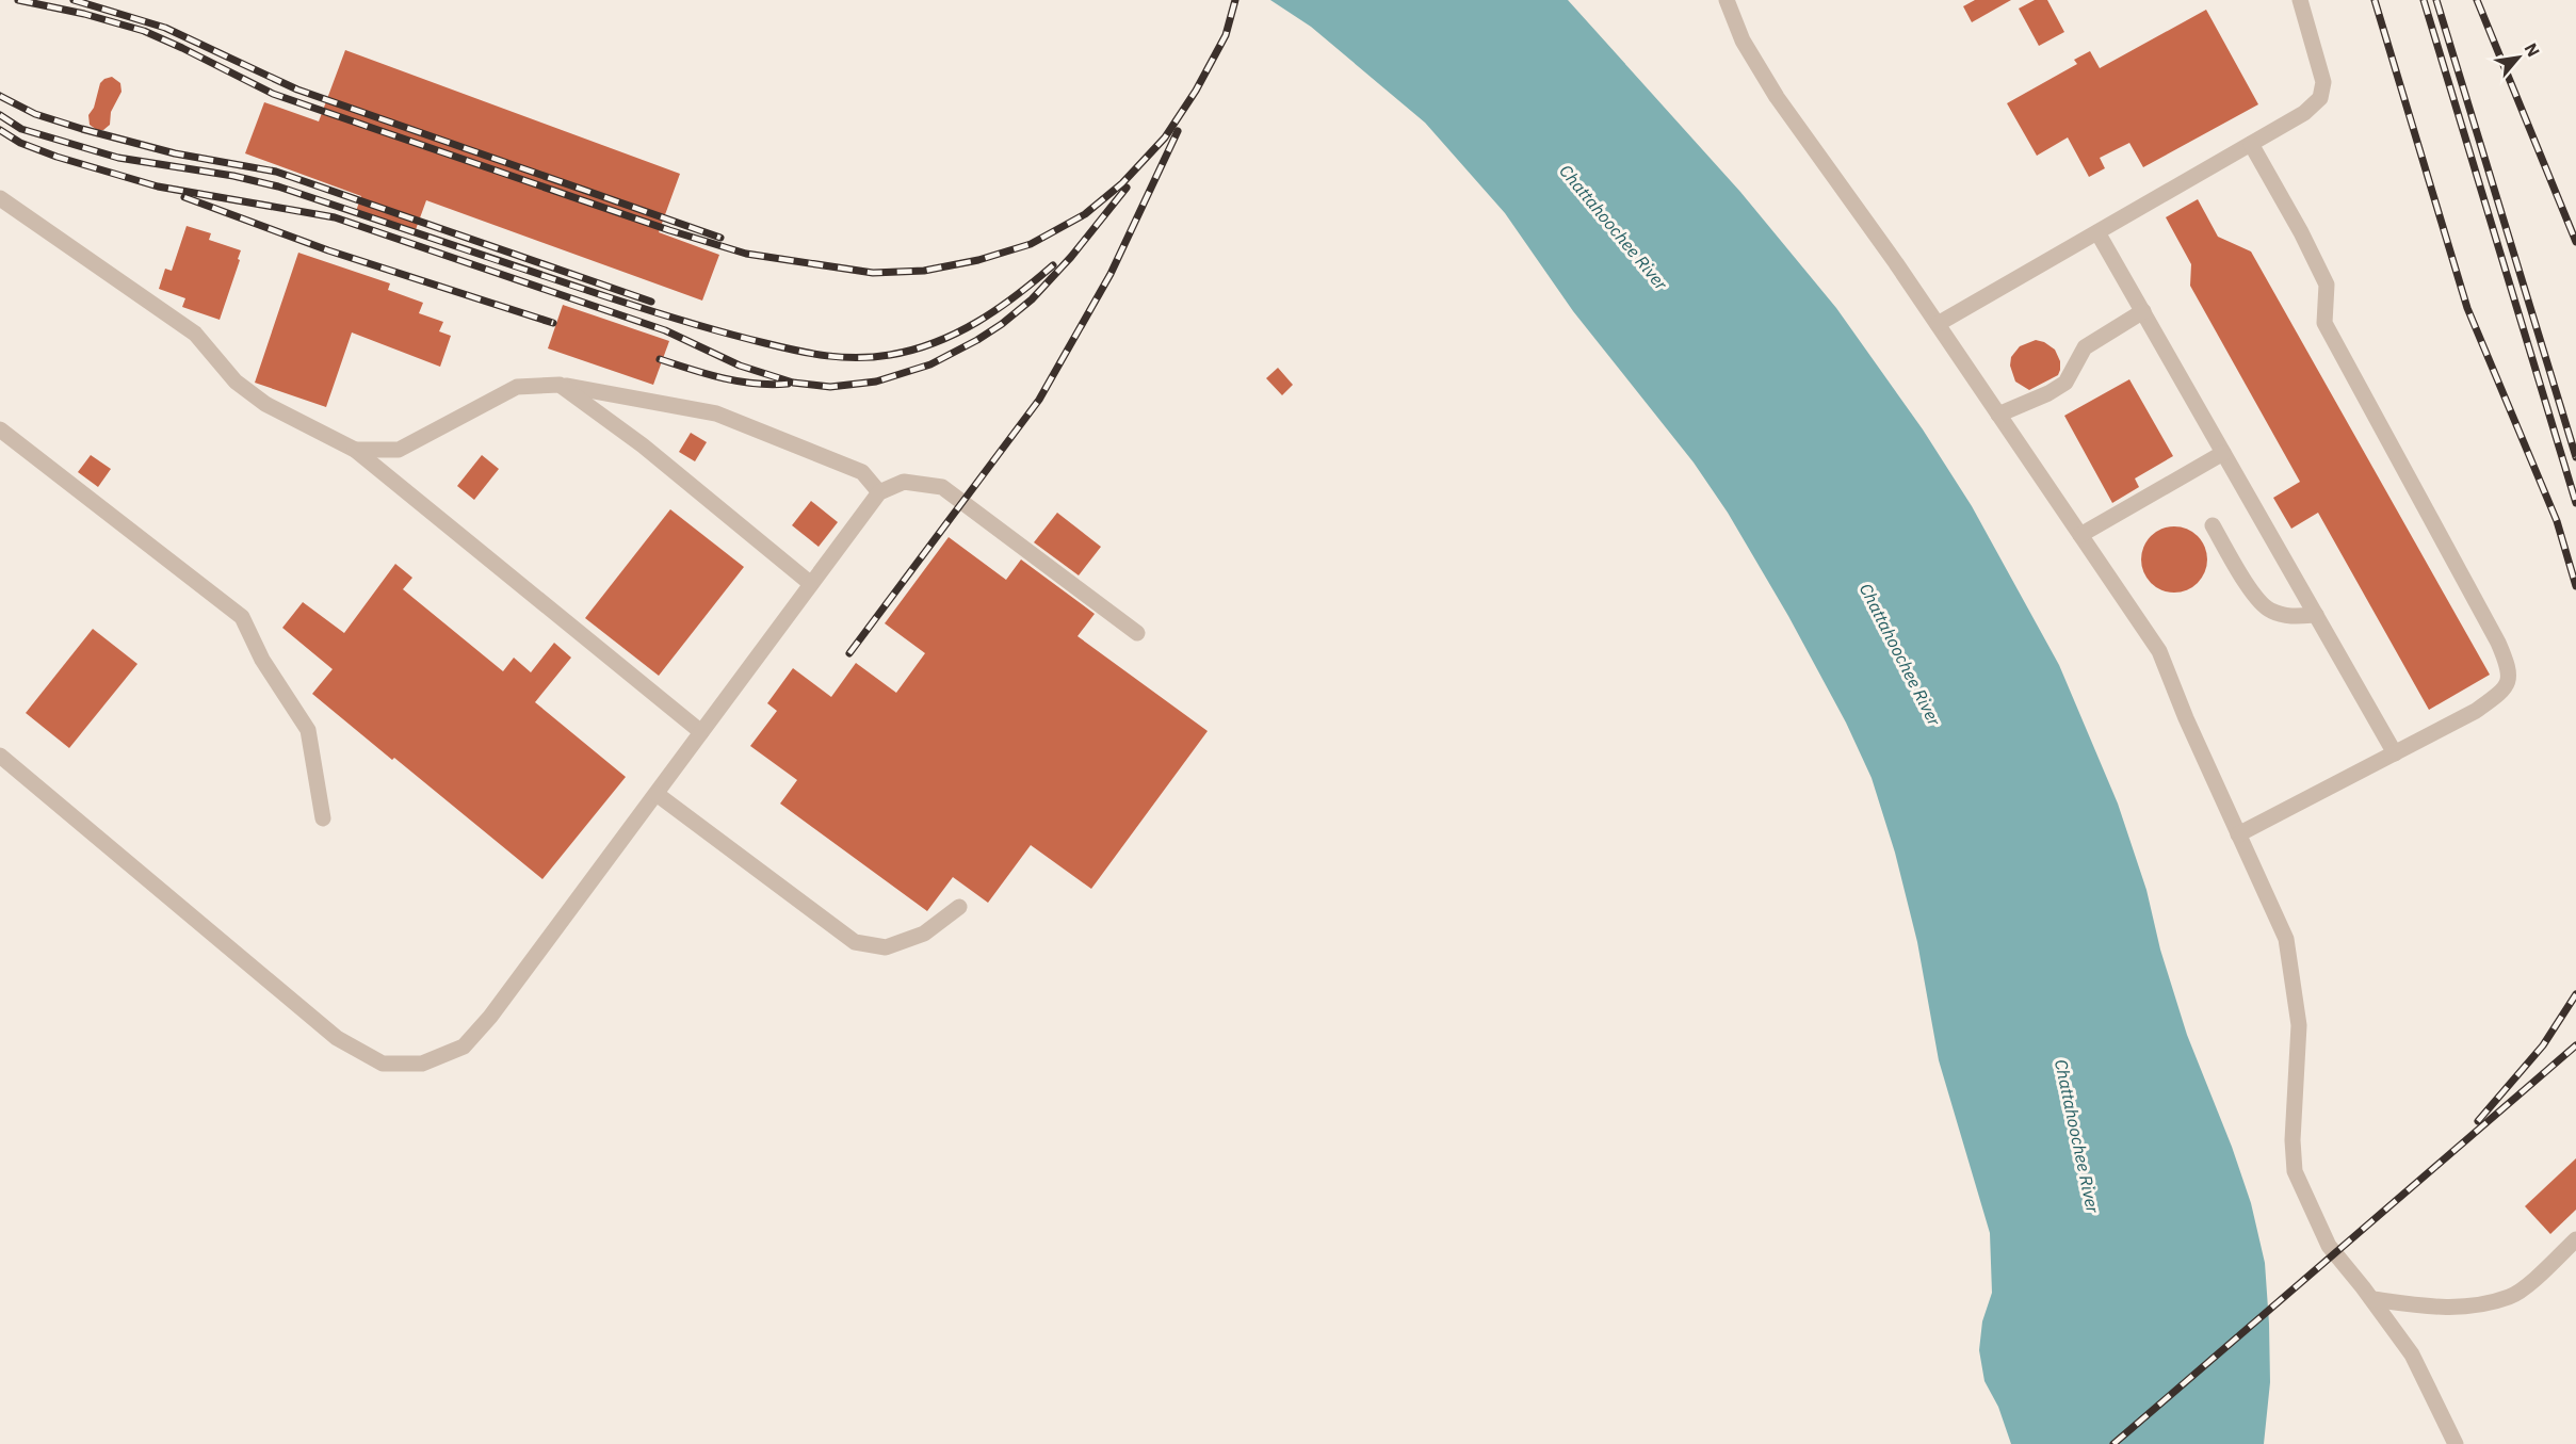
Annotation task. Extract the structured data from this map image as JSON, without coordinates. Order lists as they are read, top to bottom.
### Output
{
  "water": ["Chattahoochee River"],
  "north": "top right"
}
